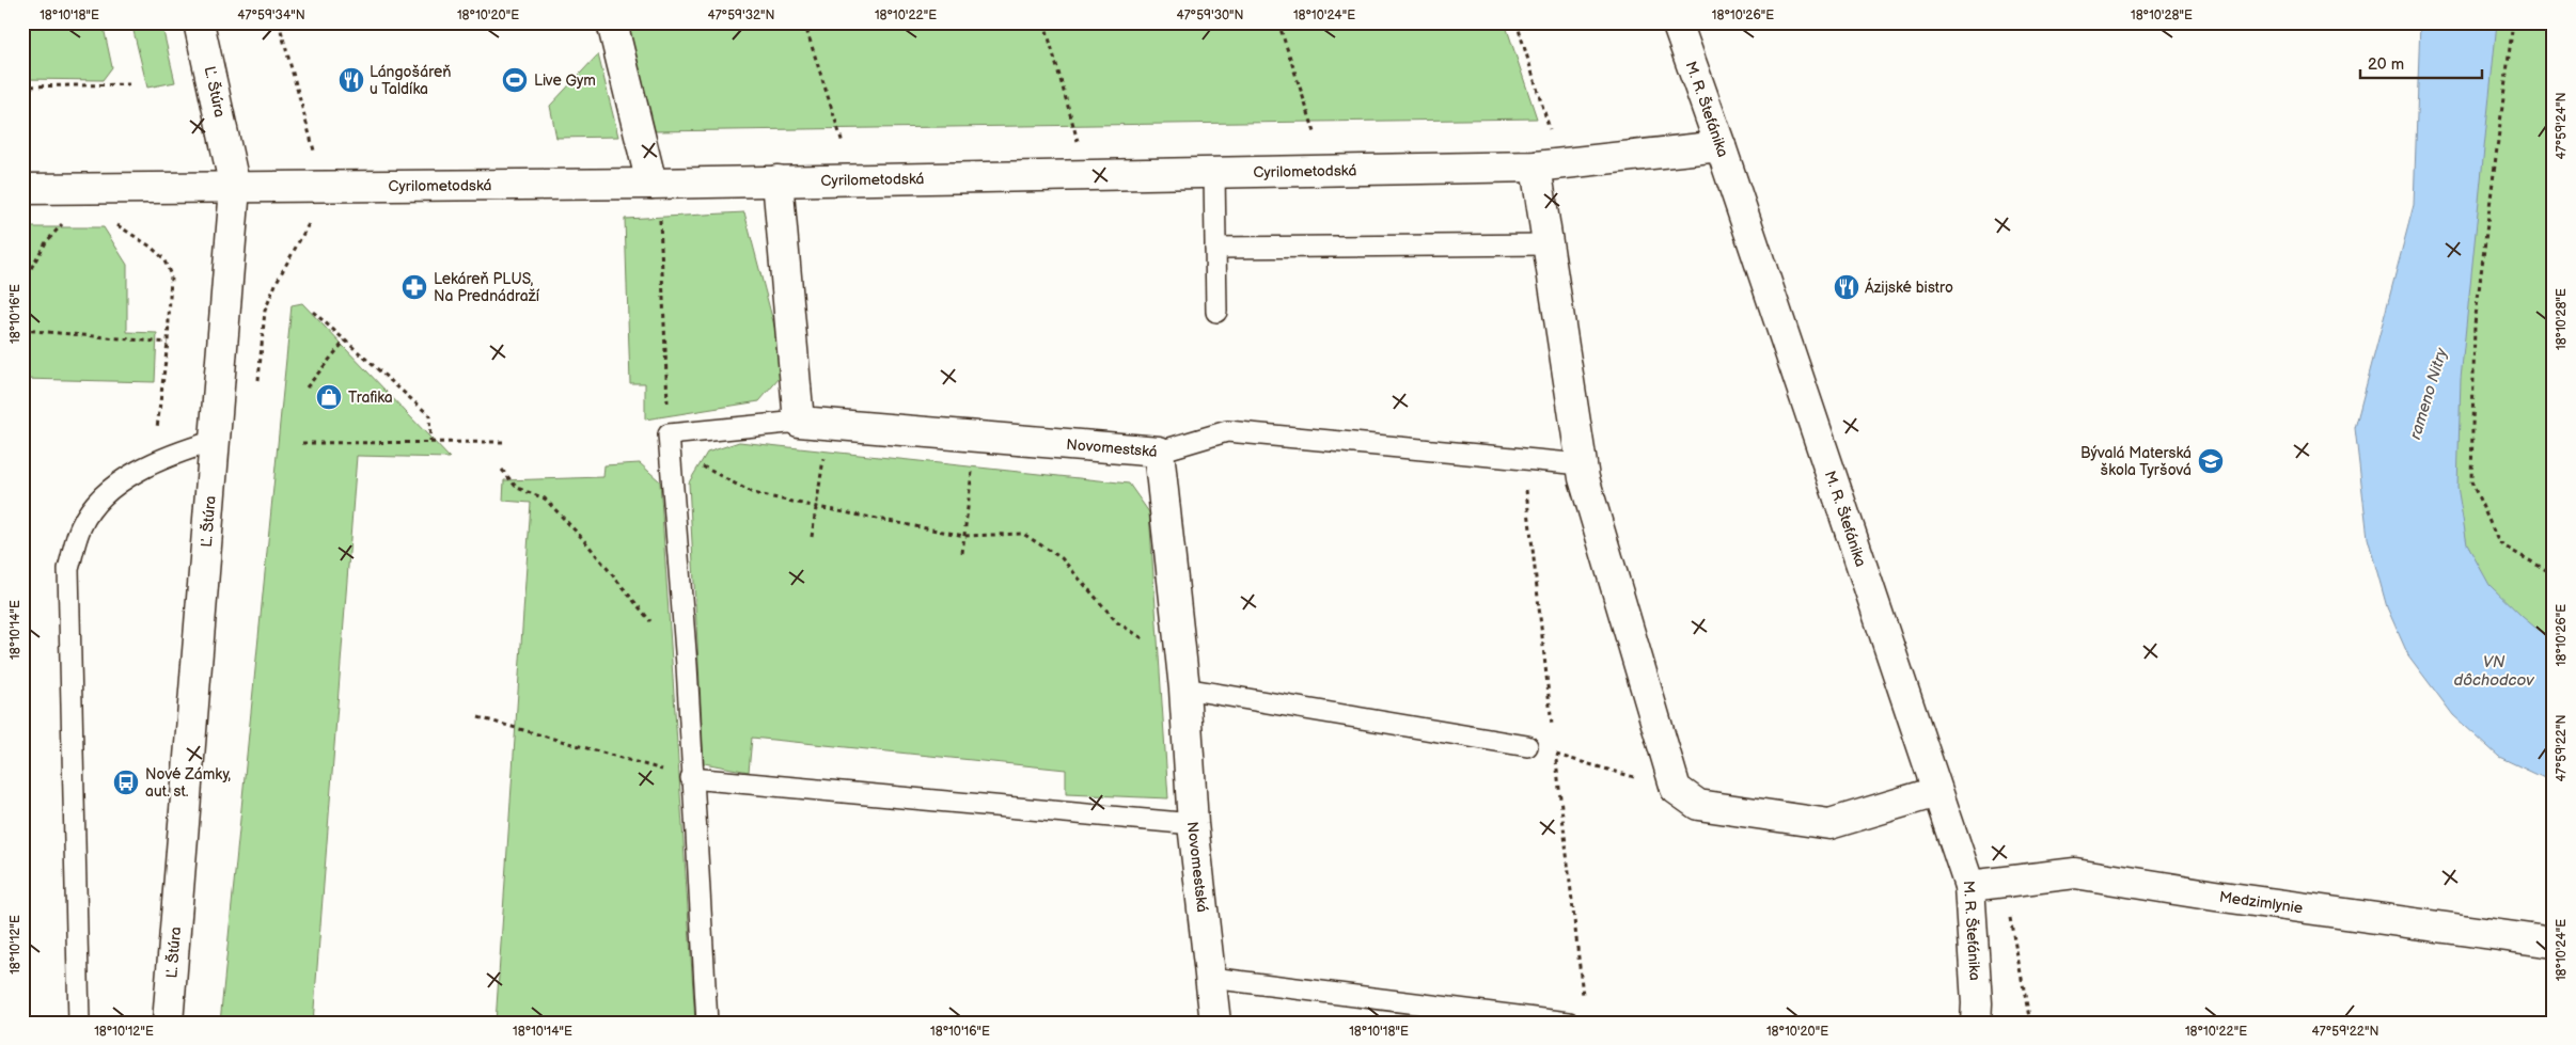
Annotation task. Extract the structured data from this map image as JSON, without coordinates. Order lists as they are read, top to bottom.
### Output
{
  "streets": {
    "street": [
      "Ľ. Štúra",
      "M. R. Štefánika",
      "Cyrilometodská",
      "Novomestská",
      "Medzimlynie"
    ]
  },
  "crossings": [
    ["Ľ. Štúra", "Cyrilometodská"],
    ["M. R. Štefánika", "Cyrilometodská"],
    ["M. R. Štefánika", "Medzimlynie"]
  ],
  "water": ["rameno Nitry", "VN dôchodcov"],
  "places": {
    "restaurant": ["Lángošáreň u Taldíka", "Ázijské bistro"],
    "sports": ["Live Gym"],
    "pharmacy": ["Lekáreň PLUS, Na Prednádraží"],
    "shop": ["Trafika"],
    "school or university": ["Bývalá Materská škola Tyršová"],
    "bus stop": ["Nové Zámky, aut. st."]
  },
  "scale_bar": "20 m",
  "coordinates": [
    "18°10'18\"E",
    "47°59'34\"N",
    "18°10'20\"E",
    "47°59'32\"N",
    "18°10'22\"E",
    "47°59'30\"N",
    "18°10'24\"E",
    "18°10'26\"E",
    "18°10'28\"E",
    "47°59'24\"N",
    "18°10'16\"E",
    "18°10'14\"E",
    "47°59'22\"N",
    "18°10'12\"E"
  ]
}
